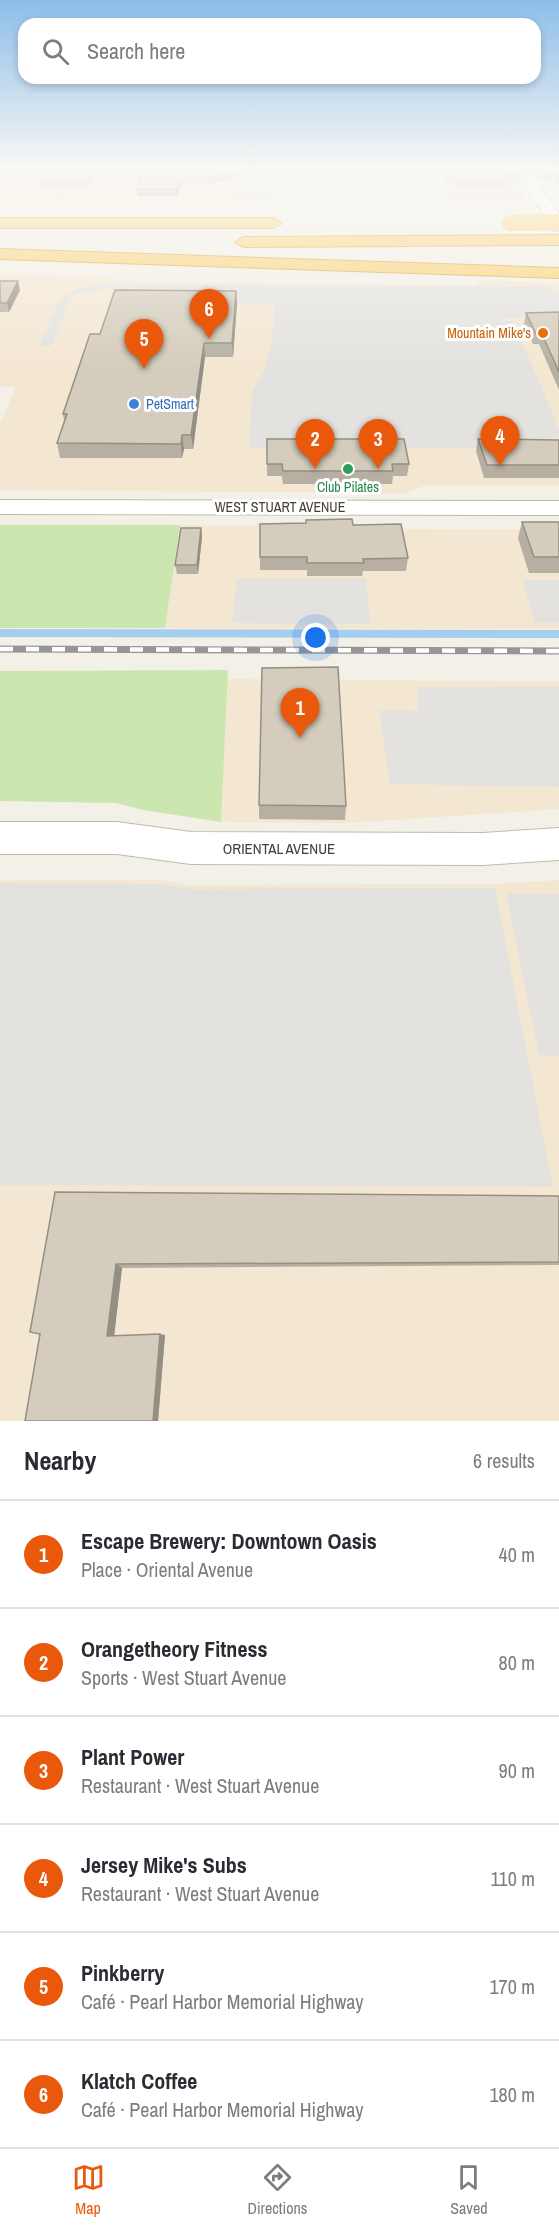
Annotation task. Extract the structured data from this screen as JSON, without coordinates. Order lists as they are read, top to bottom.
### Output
{
  "streets": {
    "street": ["WEST STUART AVENUE", "ORIENTAL AVENUE"]
  },
  "places": ["Mountain Mike's", "PetSmart", "Club Pilates"],
  "page": {
    "search": "Search here",
    "pins": [
      "6",
      "5",
      "4",
      "2",
      "3",
      "1"
    ],
    "heading": ["Nearby", "6 results"],
    "list": [
      {
        "mark": "1",
        "name": "Escape Brewery: Downtown Oasis",
        "note": "Place · Oriental Avenue",
        "value": "40 m"
      },
      {
        "mark": "2",
        "name": "Orangetheory Fitness",
        "note": "Sports · West Stuart Avenue",
        "value": "80 m"
      },
      {
        "mark": "3",
        "name": "Plant Power",
        "note": "Restaurant · West Stuart Avenue",
        "value": "90 m"
      },
      {
        "mark": "4",
        "name": "Jersey Mike's Subs",
        "note": "Restaurant · West Stuart Avenue",
        "value": "110 m"
      },
      {
        "mark": "5",
        "name": "Pinkberry",
        "note": "Café · Pearl Harbor Memorial Highway",
        "value": "170 m"
      },
      {
        "mark": "6",
        "name": "Klatch Coffee",
        "note": "Café · Pearl Harbor Memorial Highway",
        "value": "180 m"
      }
    ],
    "nav": ["Map", "Directions", "Saved"]
  }
}
